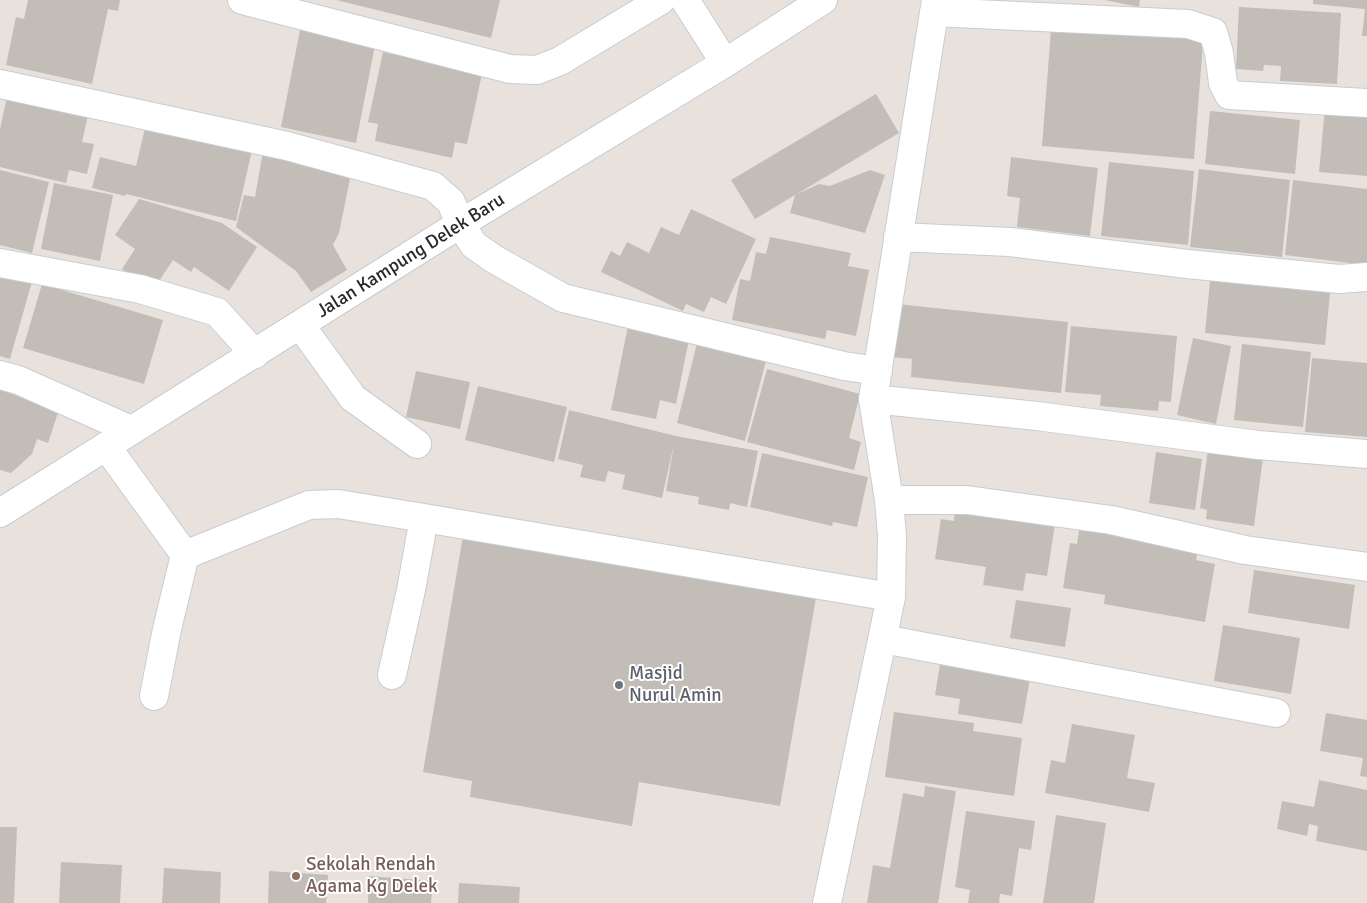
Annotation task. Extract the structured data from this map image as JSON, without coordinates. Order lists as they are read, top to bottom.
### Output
{
  "streets": {
    "street": ["Jalan Kampung Delek Baru"]
  },
  "places": ["Masjid Nurul Amin", "Sekolah Rendah Agama Kg Delek"]
}
